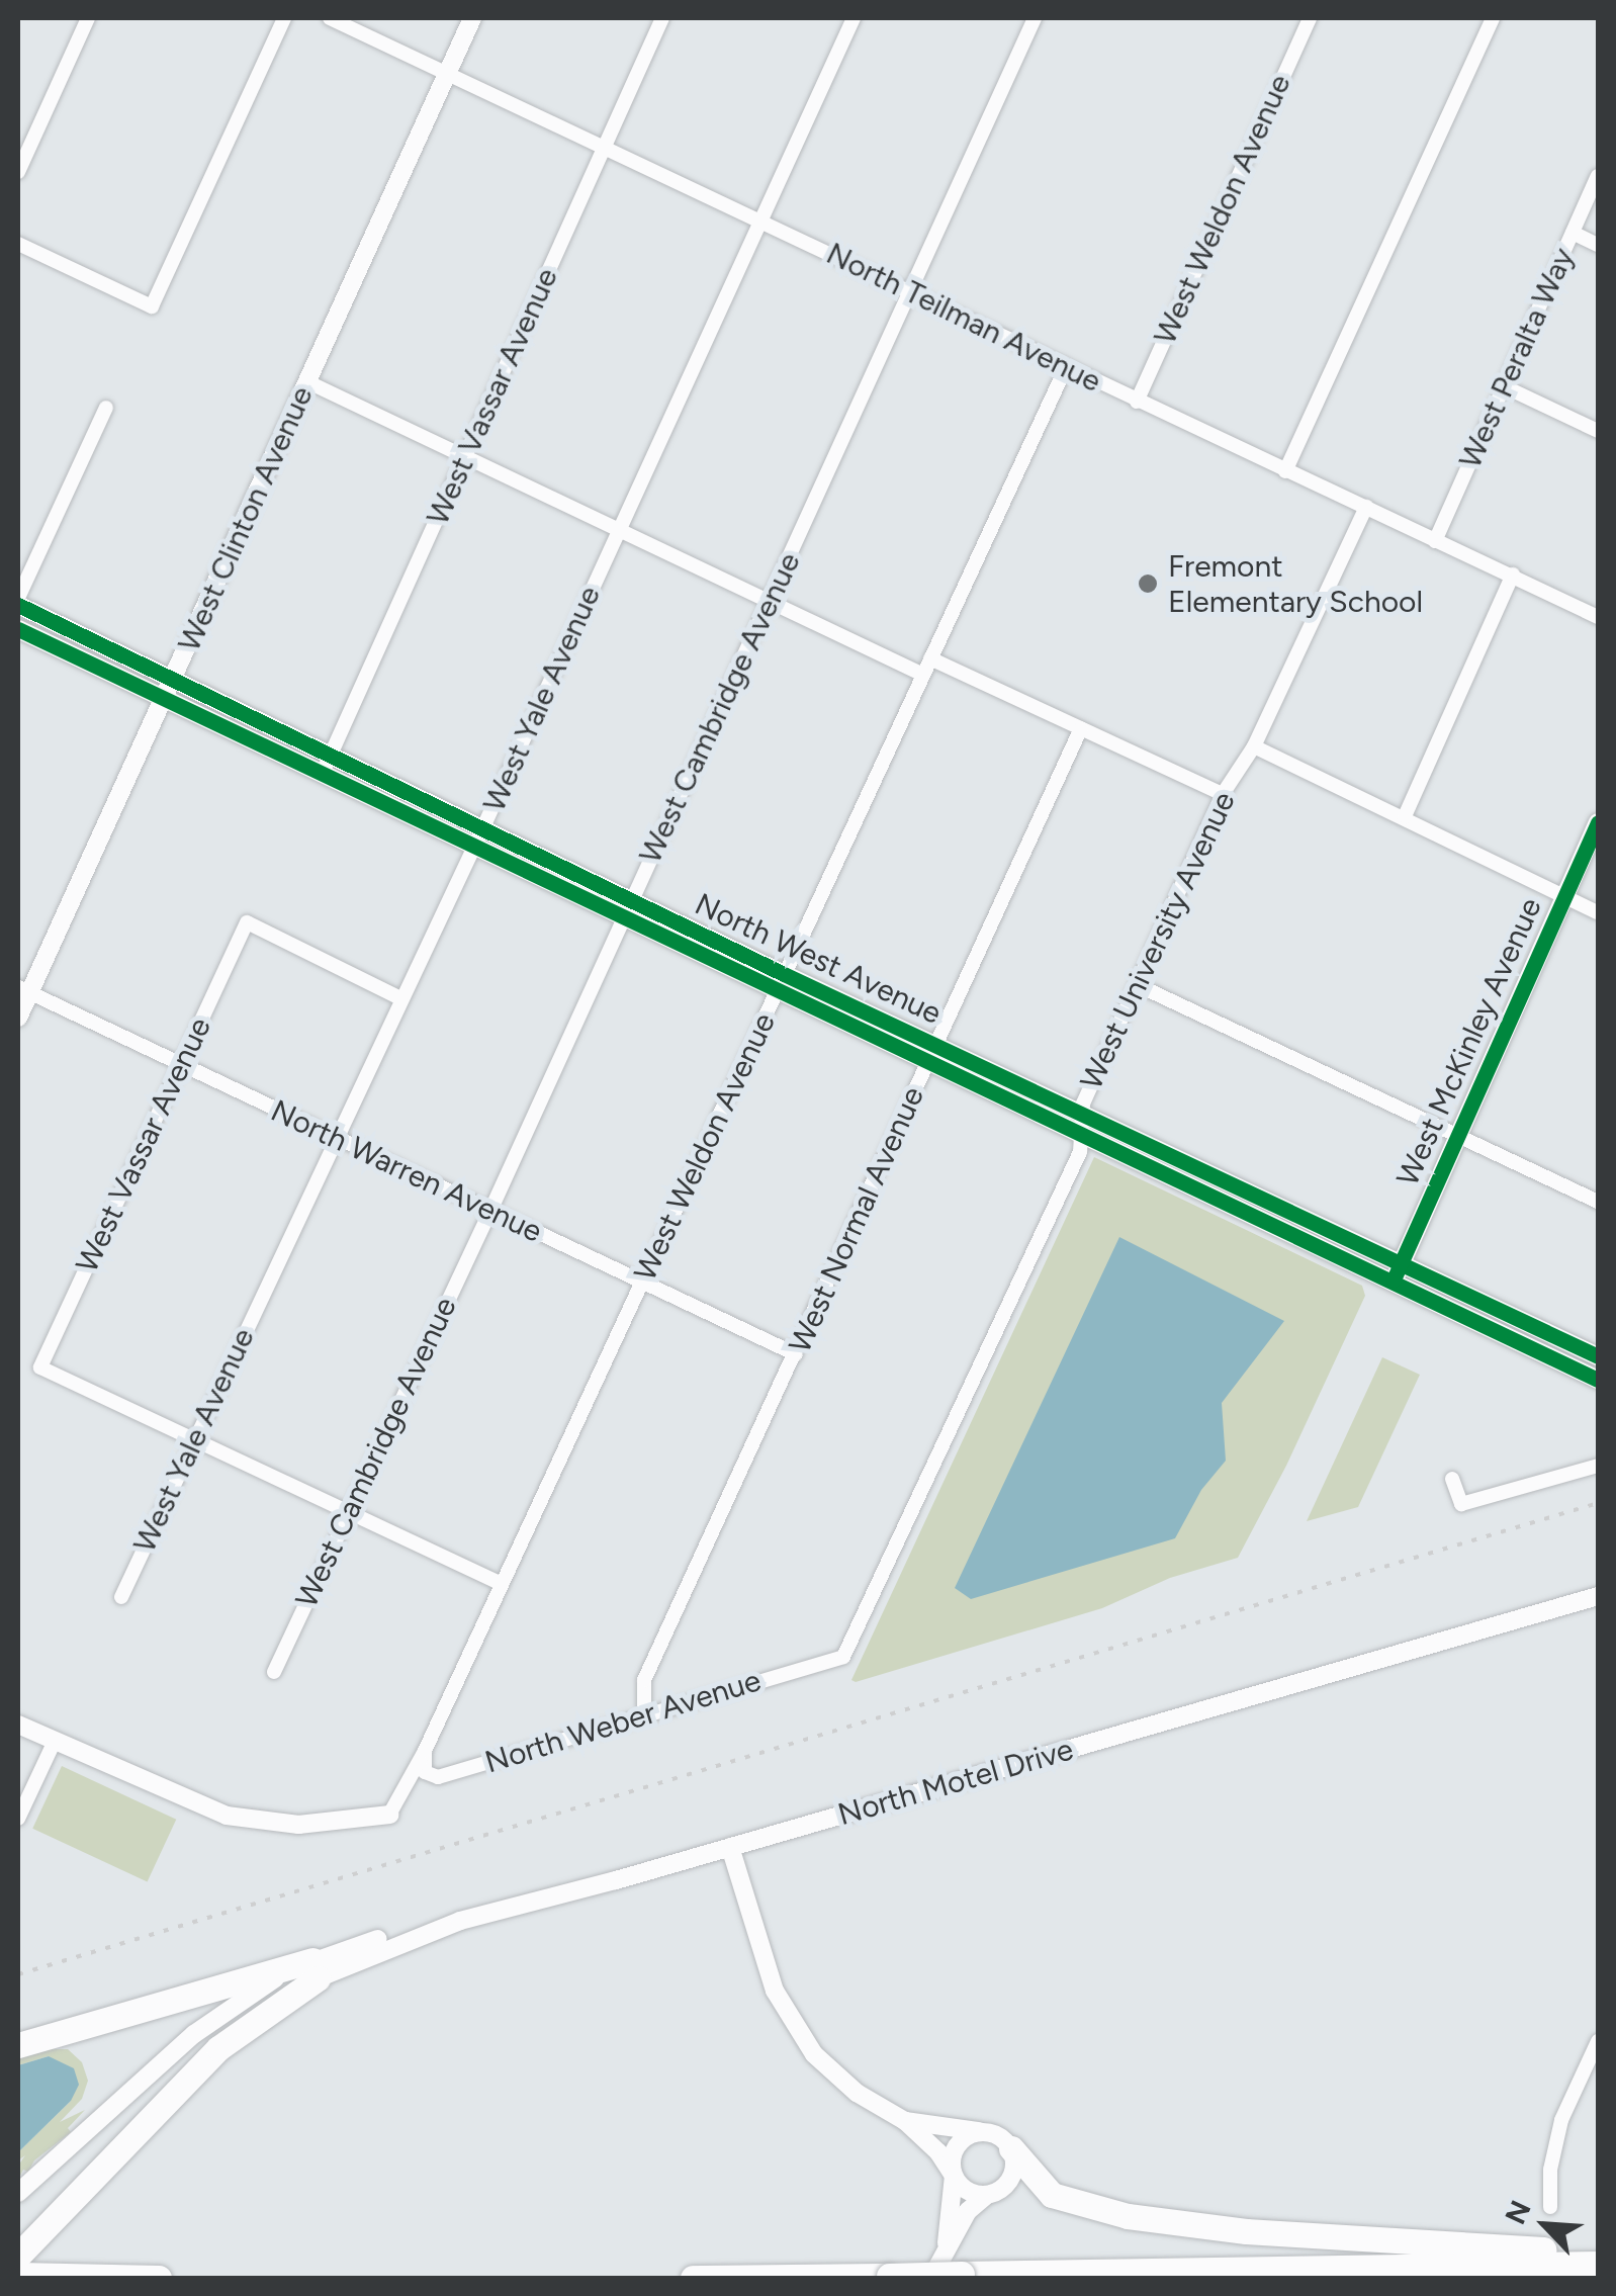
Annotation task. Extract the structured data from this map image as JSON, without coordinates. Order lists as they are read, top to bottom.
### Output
{
  "streets": {
    "main road": [
      "West Clinton Avenue",
      "North West Avenue",
      "West McKinley Avenue",
      "North Motel Drive"
    ],
    "street": [
      "West Weldon Avenue",
      "North Teilman Avenue",
      "West Peralta Way",
      "West Vassar Avenue",
      "West Yale Avenue",
      "West Cambridge Avenue",
      "West University Avenue",
      "North Warren Avenue",
      "West Normal Avenue",
      "North Weber Avenue"
    ]
  },
  "crossings": [
    ["West Weldon Avenue", "North Teilman Avenue"],
    ["West Weldon Avenue", "North West Avenue"],
    ["West Weldon Avenue", "North Warren Avenue"],
    ["West Weldon Avenue", "North Weber Avenue"],
    ["North Teilman Avenue", "West Peralta Way"],
    ["North Teilman Avenue", "West Vassar Avenue"],
    ["North Teilman Avenue", "West Clinton Avenue"],
    ["North Teilman Avenue", "West Yale Avenue"],
    ["North Teilman Avenue", "West Cambridge Avenue"],
    ["North Teilman Avenue", "West University Avenue"],
    ["West Vassar Avenue", "West Yale Avenue"],
    ["West Vassar Avenue", "North West Avenue"],
    ["West Vassar Avenue", "North Warren Avenue"],
    ["West Clinton Avenue", "North West Avenue"],
    ["West Clinton Avenue", "North Warren Avenue"],
    ["West Yale Avenue", "North West Avenue"],
    ["West Yale Avenue", "North Warren Avenue"],
    ["West Cambridge Avenue", "North West Avenue"],
    ["West Cambridge Avenue", "North Warren Avenue"],
    ["West University Avenue", "North West Avenue"],
    ["West University Avenue", "North Weber Avenue"],
    ["North West Avenue", "West McKinley Avenue"],
    ["North West Avenue", "West Normal Avenue"],
    ["North Warren Avenue", "West Normal Avenue"],
    ["West Normal Avenue", "North Weber Avenue"]
  ],
  "places": ["Fremont Elementary School"],
  "north": "top left"
}
